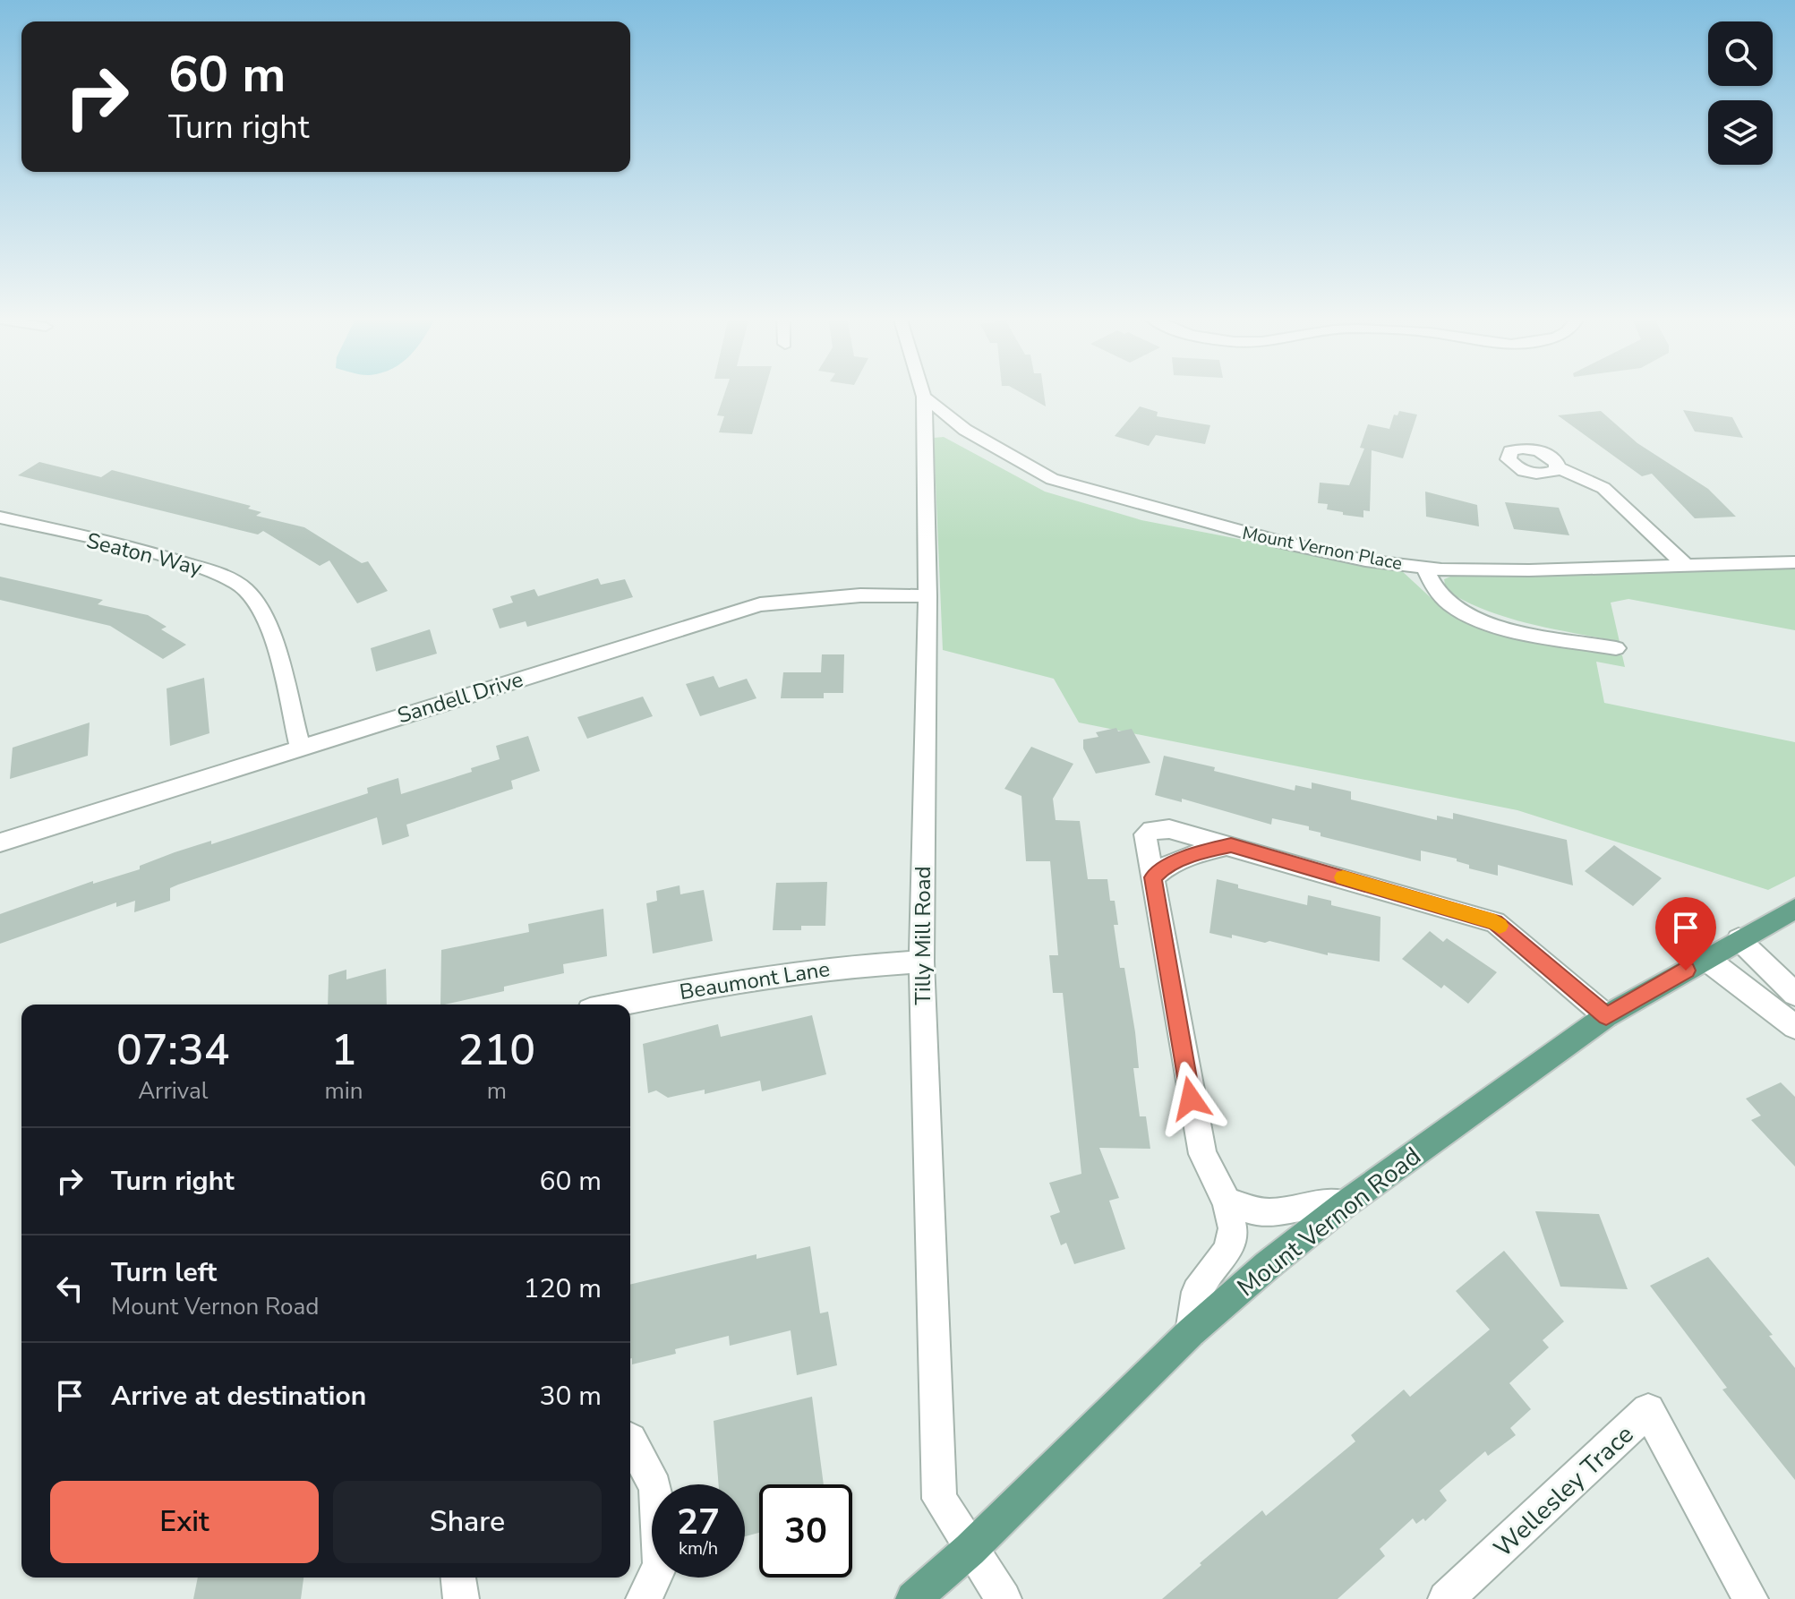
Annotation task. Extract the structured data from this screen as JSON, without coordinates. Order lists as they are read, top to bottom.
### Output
{
  "streets": {
    "main road": ["Mount Vernon Road"],
    "street": [
      "Mount Vernon Place",
      "Seaton Way",
      "Sandell Drive",
      "Tilly Mill Road",
      "Beaumont Lane",
      "Wellesley Trace"
    ]
  },
  "crossings": [
    ["Mount Vernon Place", "Tilly Mill Road"],
    ["Seaton Way", "Sandell Drive"],
    ["Sandell Drive", "Tilly Mill Road"],
    ["Tilly Mill Road", "Beaumont Lane"],
    ["Tilly Mill Road", "Mount Vernon Road"]
  ],
  "page": {
    "turn": ["60 m", "Turn right"],
    "eta": [
      "07:34",
      "Arrival",
      "1",
      "min",
      "210",
      "m"
    ],
    "list": [
      {
        "name": "Turn right",
        "value": "60 m"
      },
      {
        "name": "Turn left",
        "note": "Mount Vernon Road",
        "value": "120 m"
      },
      {
        "name": "Arrive at destination",
        "value": "30 m"
      }
    ],
    "buttons": ["Exit", "Share"],
    "speed": "27 km/h",
    "limit": "30"
  }
}
